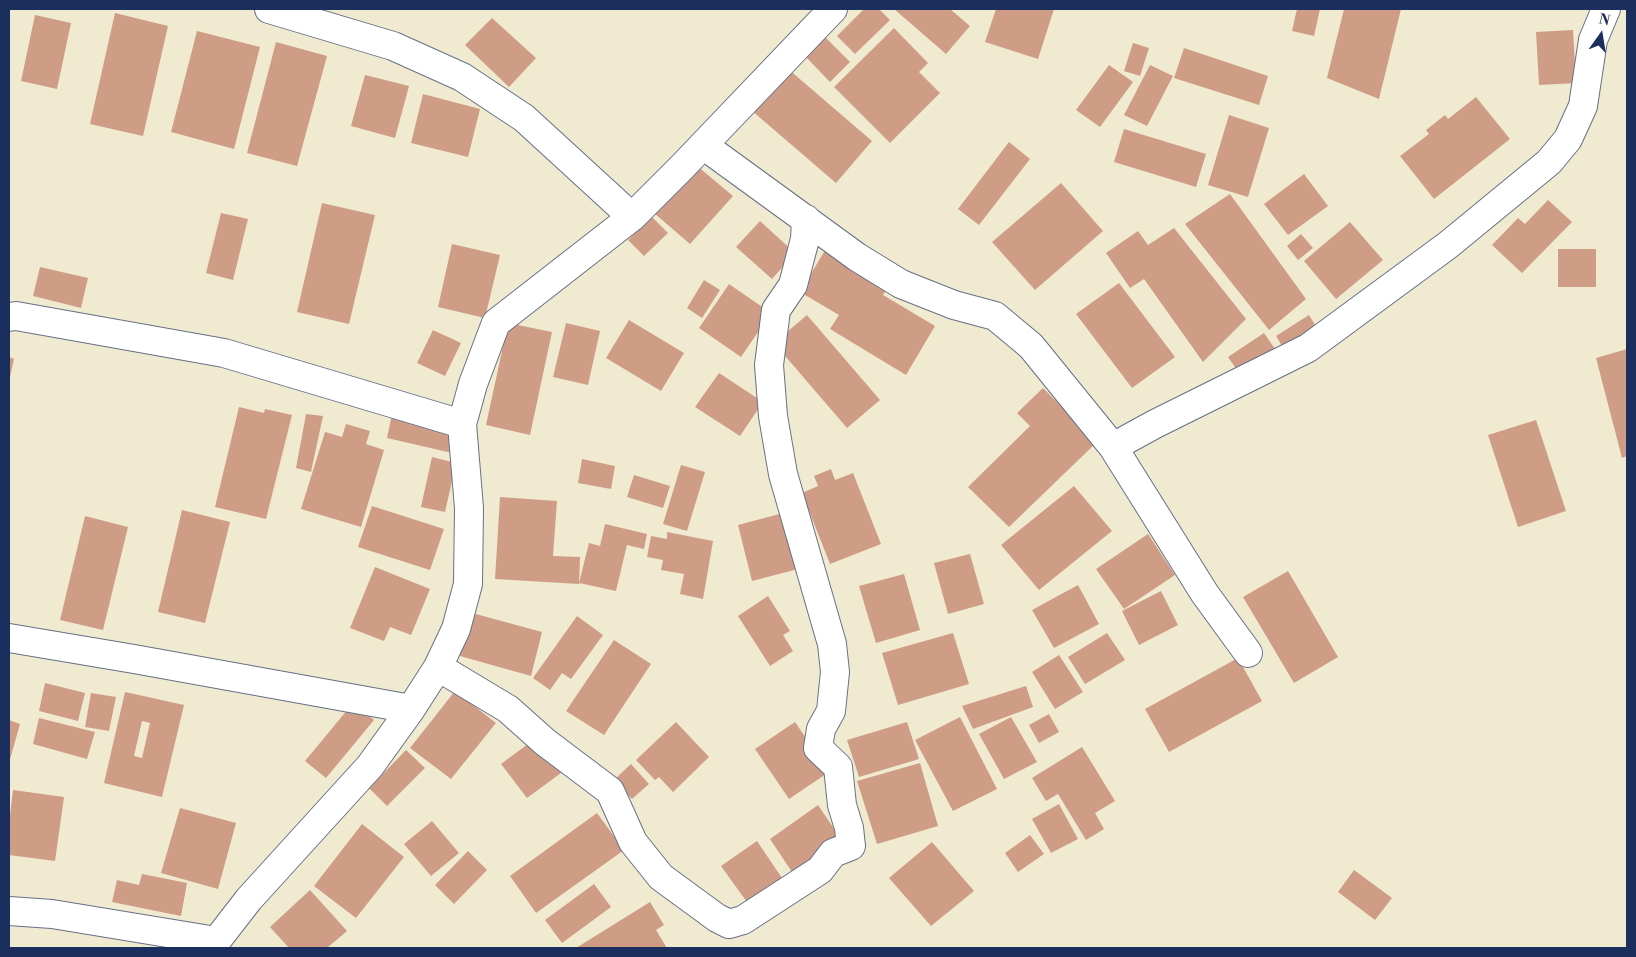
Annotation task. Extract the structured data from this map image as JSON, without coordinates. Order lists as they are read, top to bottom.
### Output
{
  "north": "top"
}
